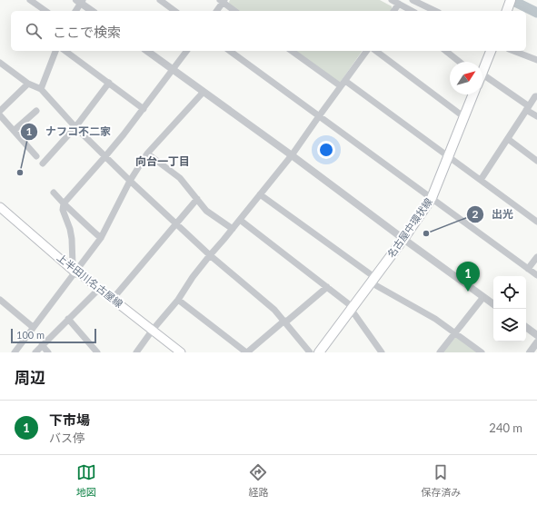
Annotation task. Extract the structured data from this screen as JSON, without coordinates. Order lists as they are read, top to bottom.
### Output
{
  "streets": {
    "main road": ["名古屋中環状線", "上半田川名古屋線"]
  },
  "districts": ["向台一丁目"],
  "places": ["ナフコ不二家", "出光"],
  "scale_bar": "100 m",
  "north": "top right",
  "page": {
    "search": "ここで検索",
    "pins": "1",
    "scale": "100 m",
    "heading": "周辺",
    "list": [
      {
        "mark": "1",
        "name": "下市場",
        "note": "バス停",
        "value": "240 m"
      }
    ],
    "nav": ["地図", "経路", "保存済み"]
  }
}
